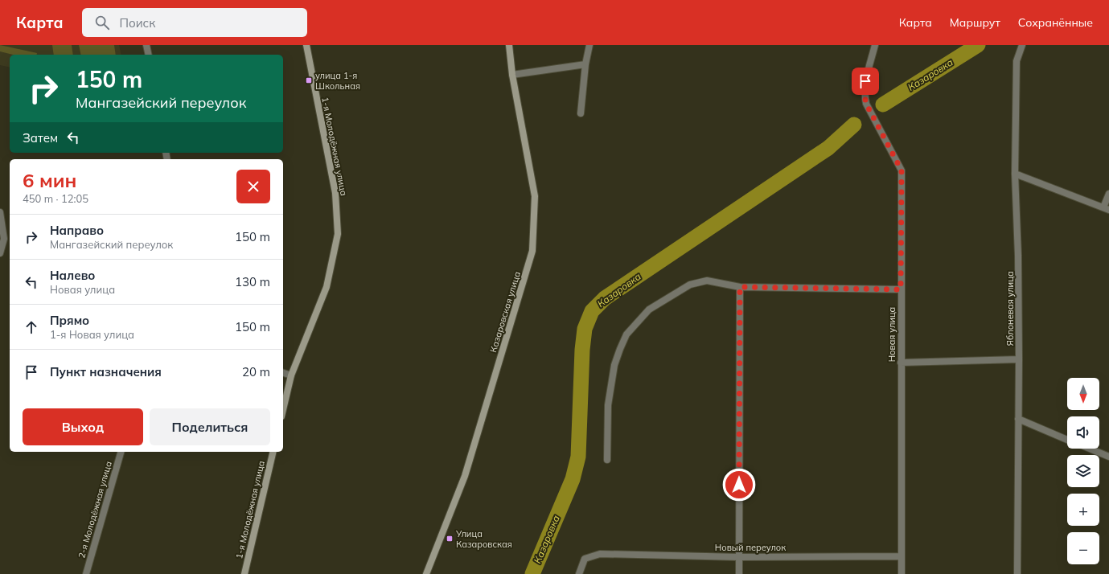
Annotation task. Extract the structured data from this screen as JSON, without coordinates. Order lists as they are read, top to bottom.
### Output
{
  "streets": {
    "street": [
      "1-я Молодёжная улица",
      "Яблоневая улица",
      "Казаровская улица",
      "Новая улица",
      "2-я Молодёжная улица",
      "Новый переулок"
    ]
  },
  "crossings": [
    ["Новая улица", "Новый переулок"]
  ],
  "water": ["Казаровка"],
  "places": {
    "transit": ["улица 1-я Школьная", "Улица Казаровская"]
  },
  "north": "bottom",
  "page": {
    "header": "Карта",
    "search": "Поиск",
    "nav": ["Карта", "Маршрут", "Сохранённые"],
    "turn": ["150 m", "Мангазейский переулок"],
    "then": "Затем",
    "heading": ["6 мин", "450 m · 12:05"],
    "list": [
      {
        "name": "Направо",
        "note": "Мангазейский переулок",
        "value": "150 m"
      },
      {
        "name": "Налево",
        "note": "Новая улица",
        "value": "130 m"
      },
      {
        "name": "Прямо",
        "note": "1-я Новая улица",
        "value": "150 m"
      },
      {
        "name": "Пункт назначения",
        "value": "20 m"
      }
    ],
    "map_buttons": ["+", "−"],
    "buttons": ["Выход", "Поделиться"]
  }
}
